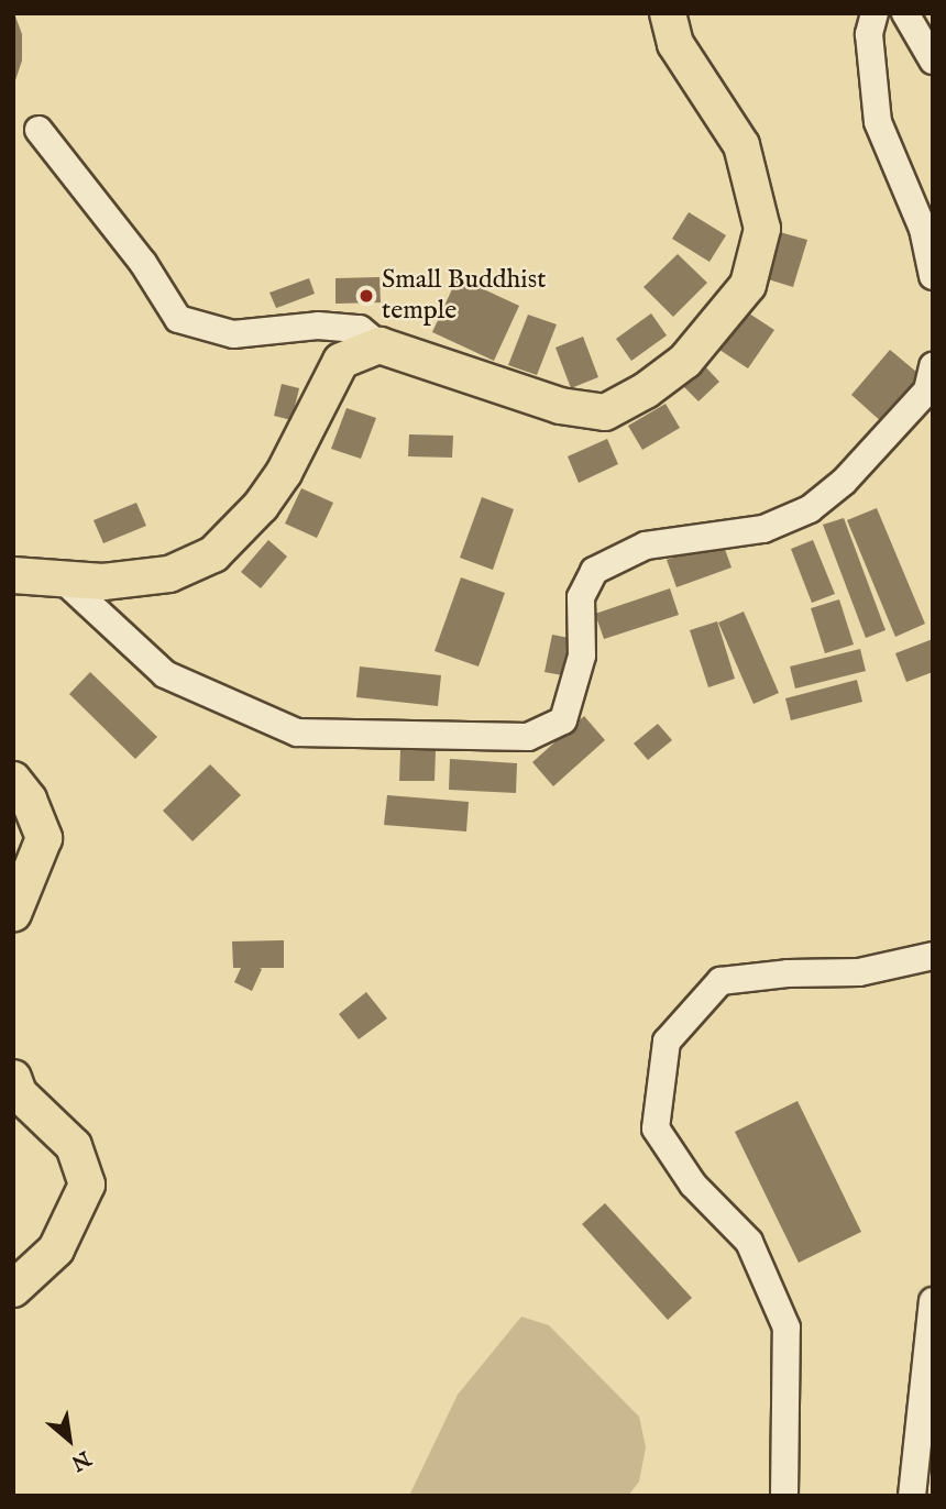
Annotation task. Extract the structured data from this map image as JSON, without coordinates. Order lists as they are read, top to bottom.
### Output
{
  "places": ["Small Buddhist temple"],
  "north": "bottom right"
}
